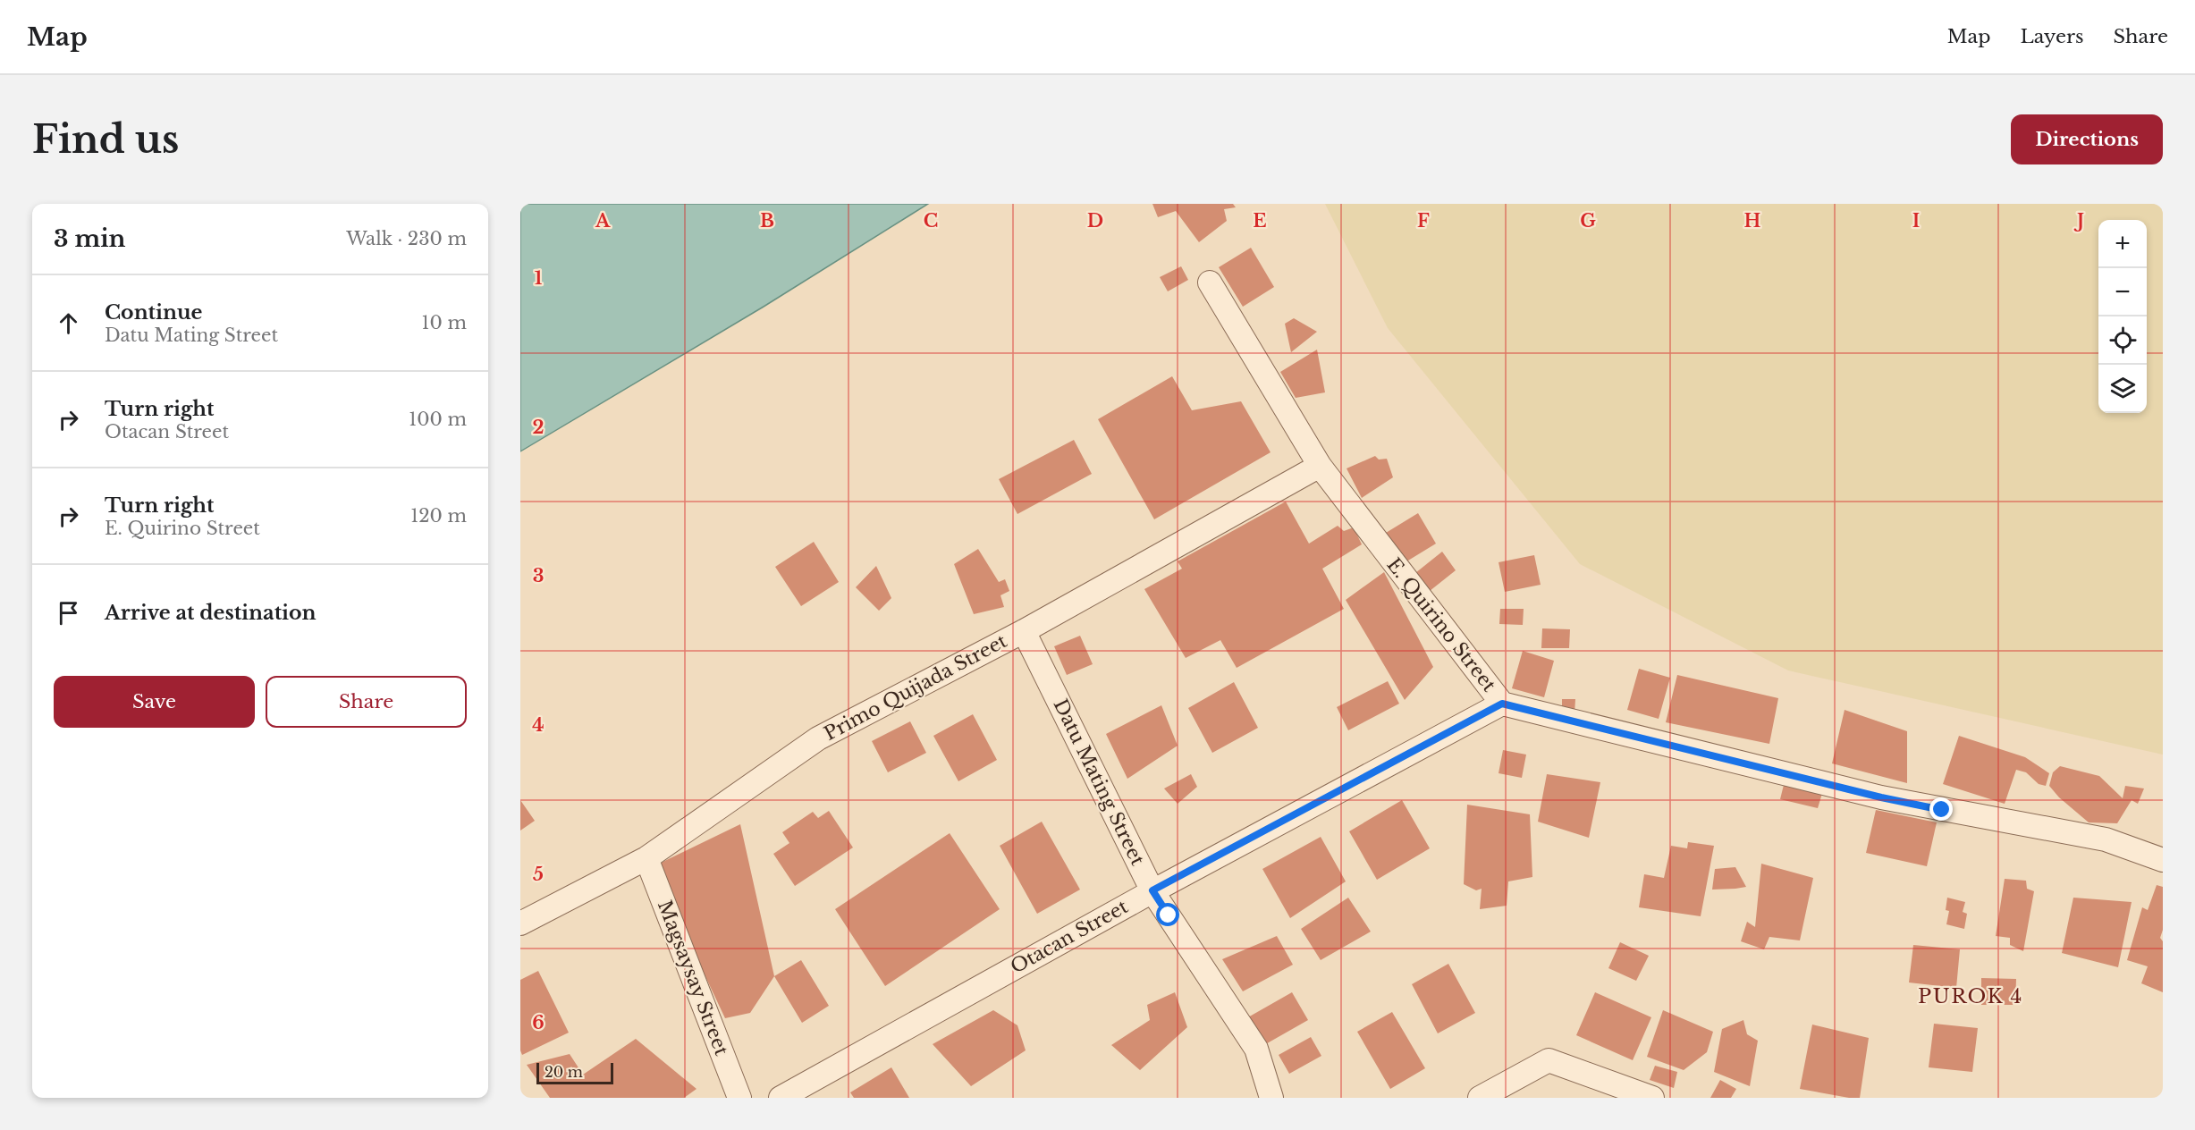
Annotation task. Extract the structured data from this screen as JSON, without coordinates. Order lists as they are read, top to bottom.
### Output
{
  "streets": {
    "street": [
      "E. Quirino Street",
      "Primo Quijada Street",
      "Datu Mating Street",
      "Otacan Street",
      "Magsaysay Street"
    ]
  },
  "crossings": [
    ["E. Quirino Street", "Primo Quijada Street"],
    ["E. Quirino Street", "Otacan Street"],
    ["Primo Quijada Street", "Datu Mating Street"],
    ["Primo Quijada Street", "Magsaysay Street"],
    ["Datu Mating Street", "Otacan Street"]
  ],
  "districts": ["PUROK 4"],
  "scale_bar": "20 m",
  "page": {
    "header": "Map",
    "nav": ["Map", "Layers", "Share"],
    "buttons": [
      "Directions",
      ["Save", "Share"]
    ],
    "title": "Find us",
    "heading": ["3 min", "Walk · 230 m"],
    "map_buttons": ["+", "−"],
    "list": [
      ["Continue", "Datu Mating Street", "10 m"],
      ["Turn right", "Otacan Street", "100 m"],
      ["Turn right", "E. Quirino Street", "120 m"],
      "Arrive at destination"
    ],
    "scale": "20 m"
  },
  "grid": {
    "columns": [
      "A",
      "B",
      "C",
      "D",
      "E",
      "F",
      "G",
      "H",
      "I",
      "J"
    ],
    "rows": [
      "1",
      "2",
      "3",
      "4",
      "5",
      "6"
    ]
  }
}
